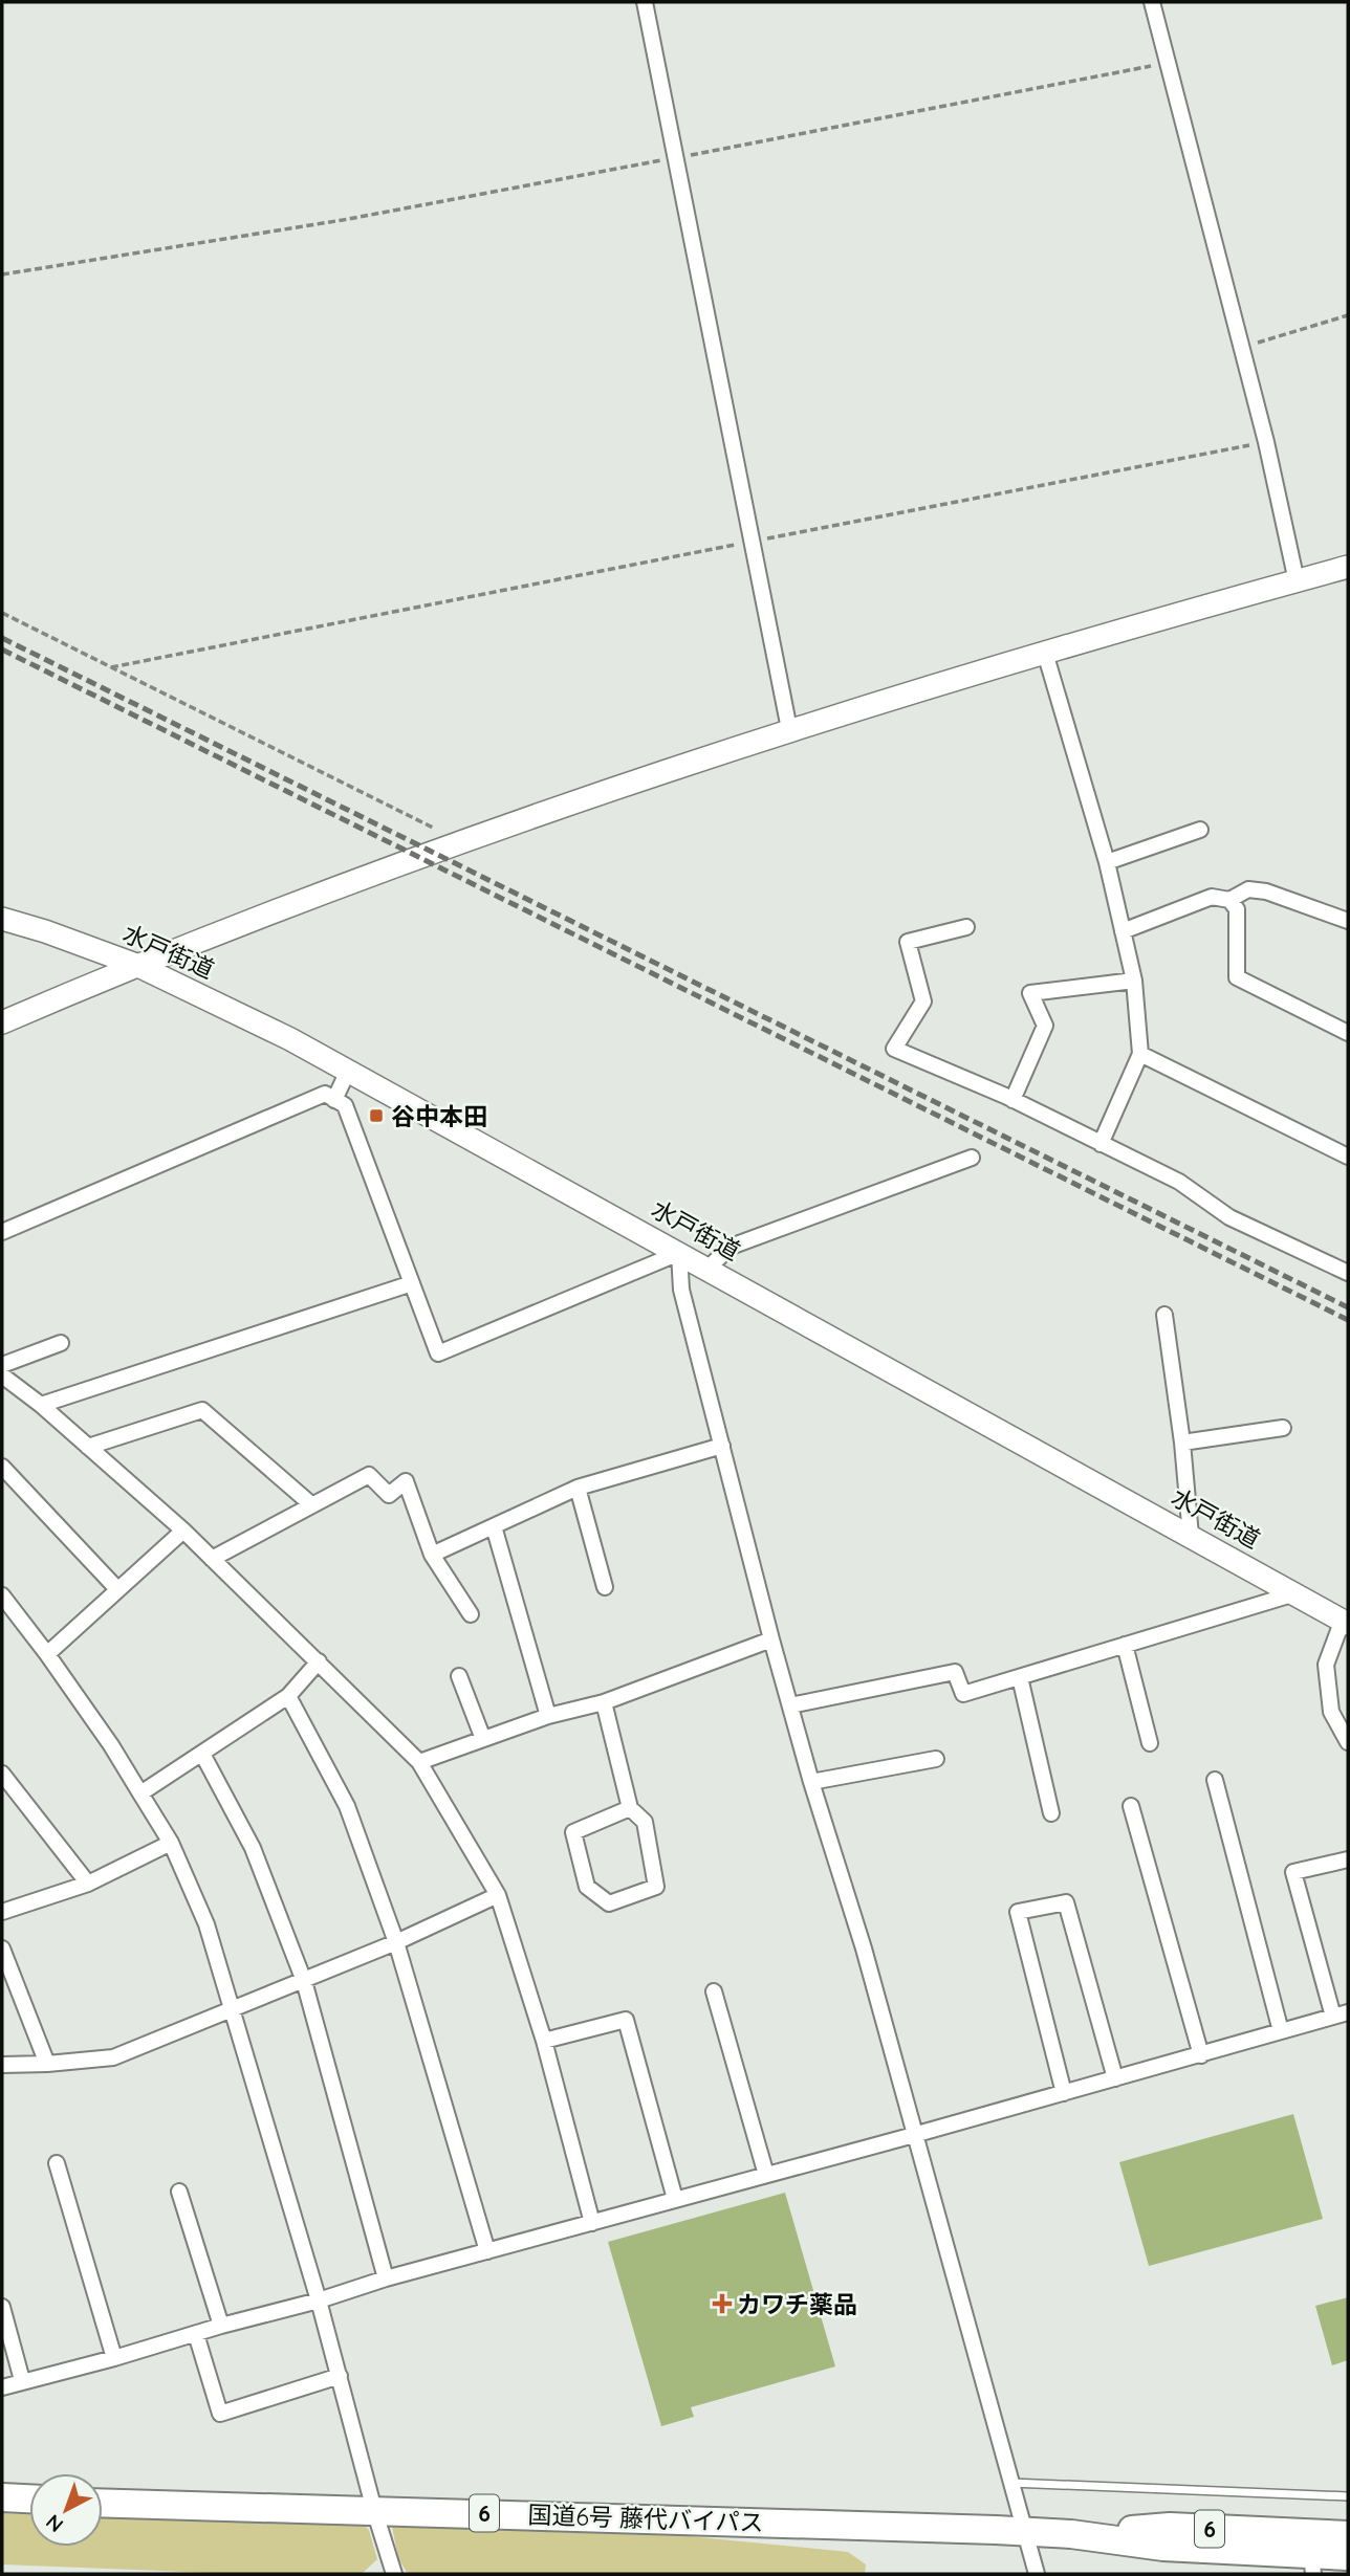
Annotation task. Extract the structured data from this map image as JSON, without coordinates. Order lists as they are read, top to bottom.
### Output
{
  "streets": {
    "highway": ["6", "国道6号 藤代バイパス"],
    "main road": ["水戸街道"]
  },
  "places": {
    "transit": ["谷中本田"],
    "health": ["カワチ薬品"]
  },
  "north": "bottom left"
}
